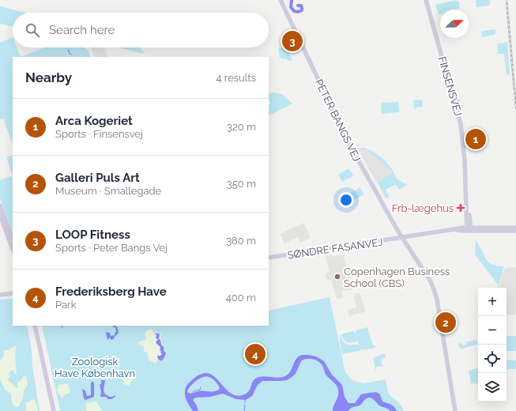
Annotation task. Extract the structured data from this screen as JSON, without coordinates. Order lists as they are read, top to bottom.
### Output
{
  "streets": {
    "street": ["FINSENSVEJ", "PETER BANGS VEJ", "SØNDRE FASANVEJ"]
  },
  "crossings": [
    ["FINSENSVEJ", "SØNDRE FASANVEJ"],
    ["PETER BANGS VEJ", "SØNDRE FASANVEJ"]
  ],
  "parks": ["Zoologisk Have København"],
  "places": {
    "health": ["Frb-lægehus"],
    "other": ["Copenhagen Business School (CBS)"]
  },
  "north": "right",
  "page": {
    "search": "Search here",
    "pins": [
      "3",
      "1",
      "2",
      "4"
    ],
    "heading": ["Nearby", "4 results"],
    "list": [
      {
        "mark": "1",
        "name": "Arca Kogeriet",
        "note": "Sports · Finsensvej",
        "value": "320 m"
      },
      {
        "mark": "2",
        "name": "Galleri Puls Art",
        "note": "Museum · Smallegade",
        "value": "350 m"
      },
      {
        "mark": "3",
        "name": "LOOP Fitness",
        "note": "Sports · Peter Bangs Vej",
        "value": "380 m"
      },
      {
        "mark": "4",
        "name": "Frederiksberg Have",
        "note": "Park",
        "value": "400 m"
      }
    ],
    "map_buttons": ["+", "−"]
  }
}
